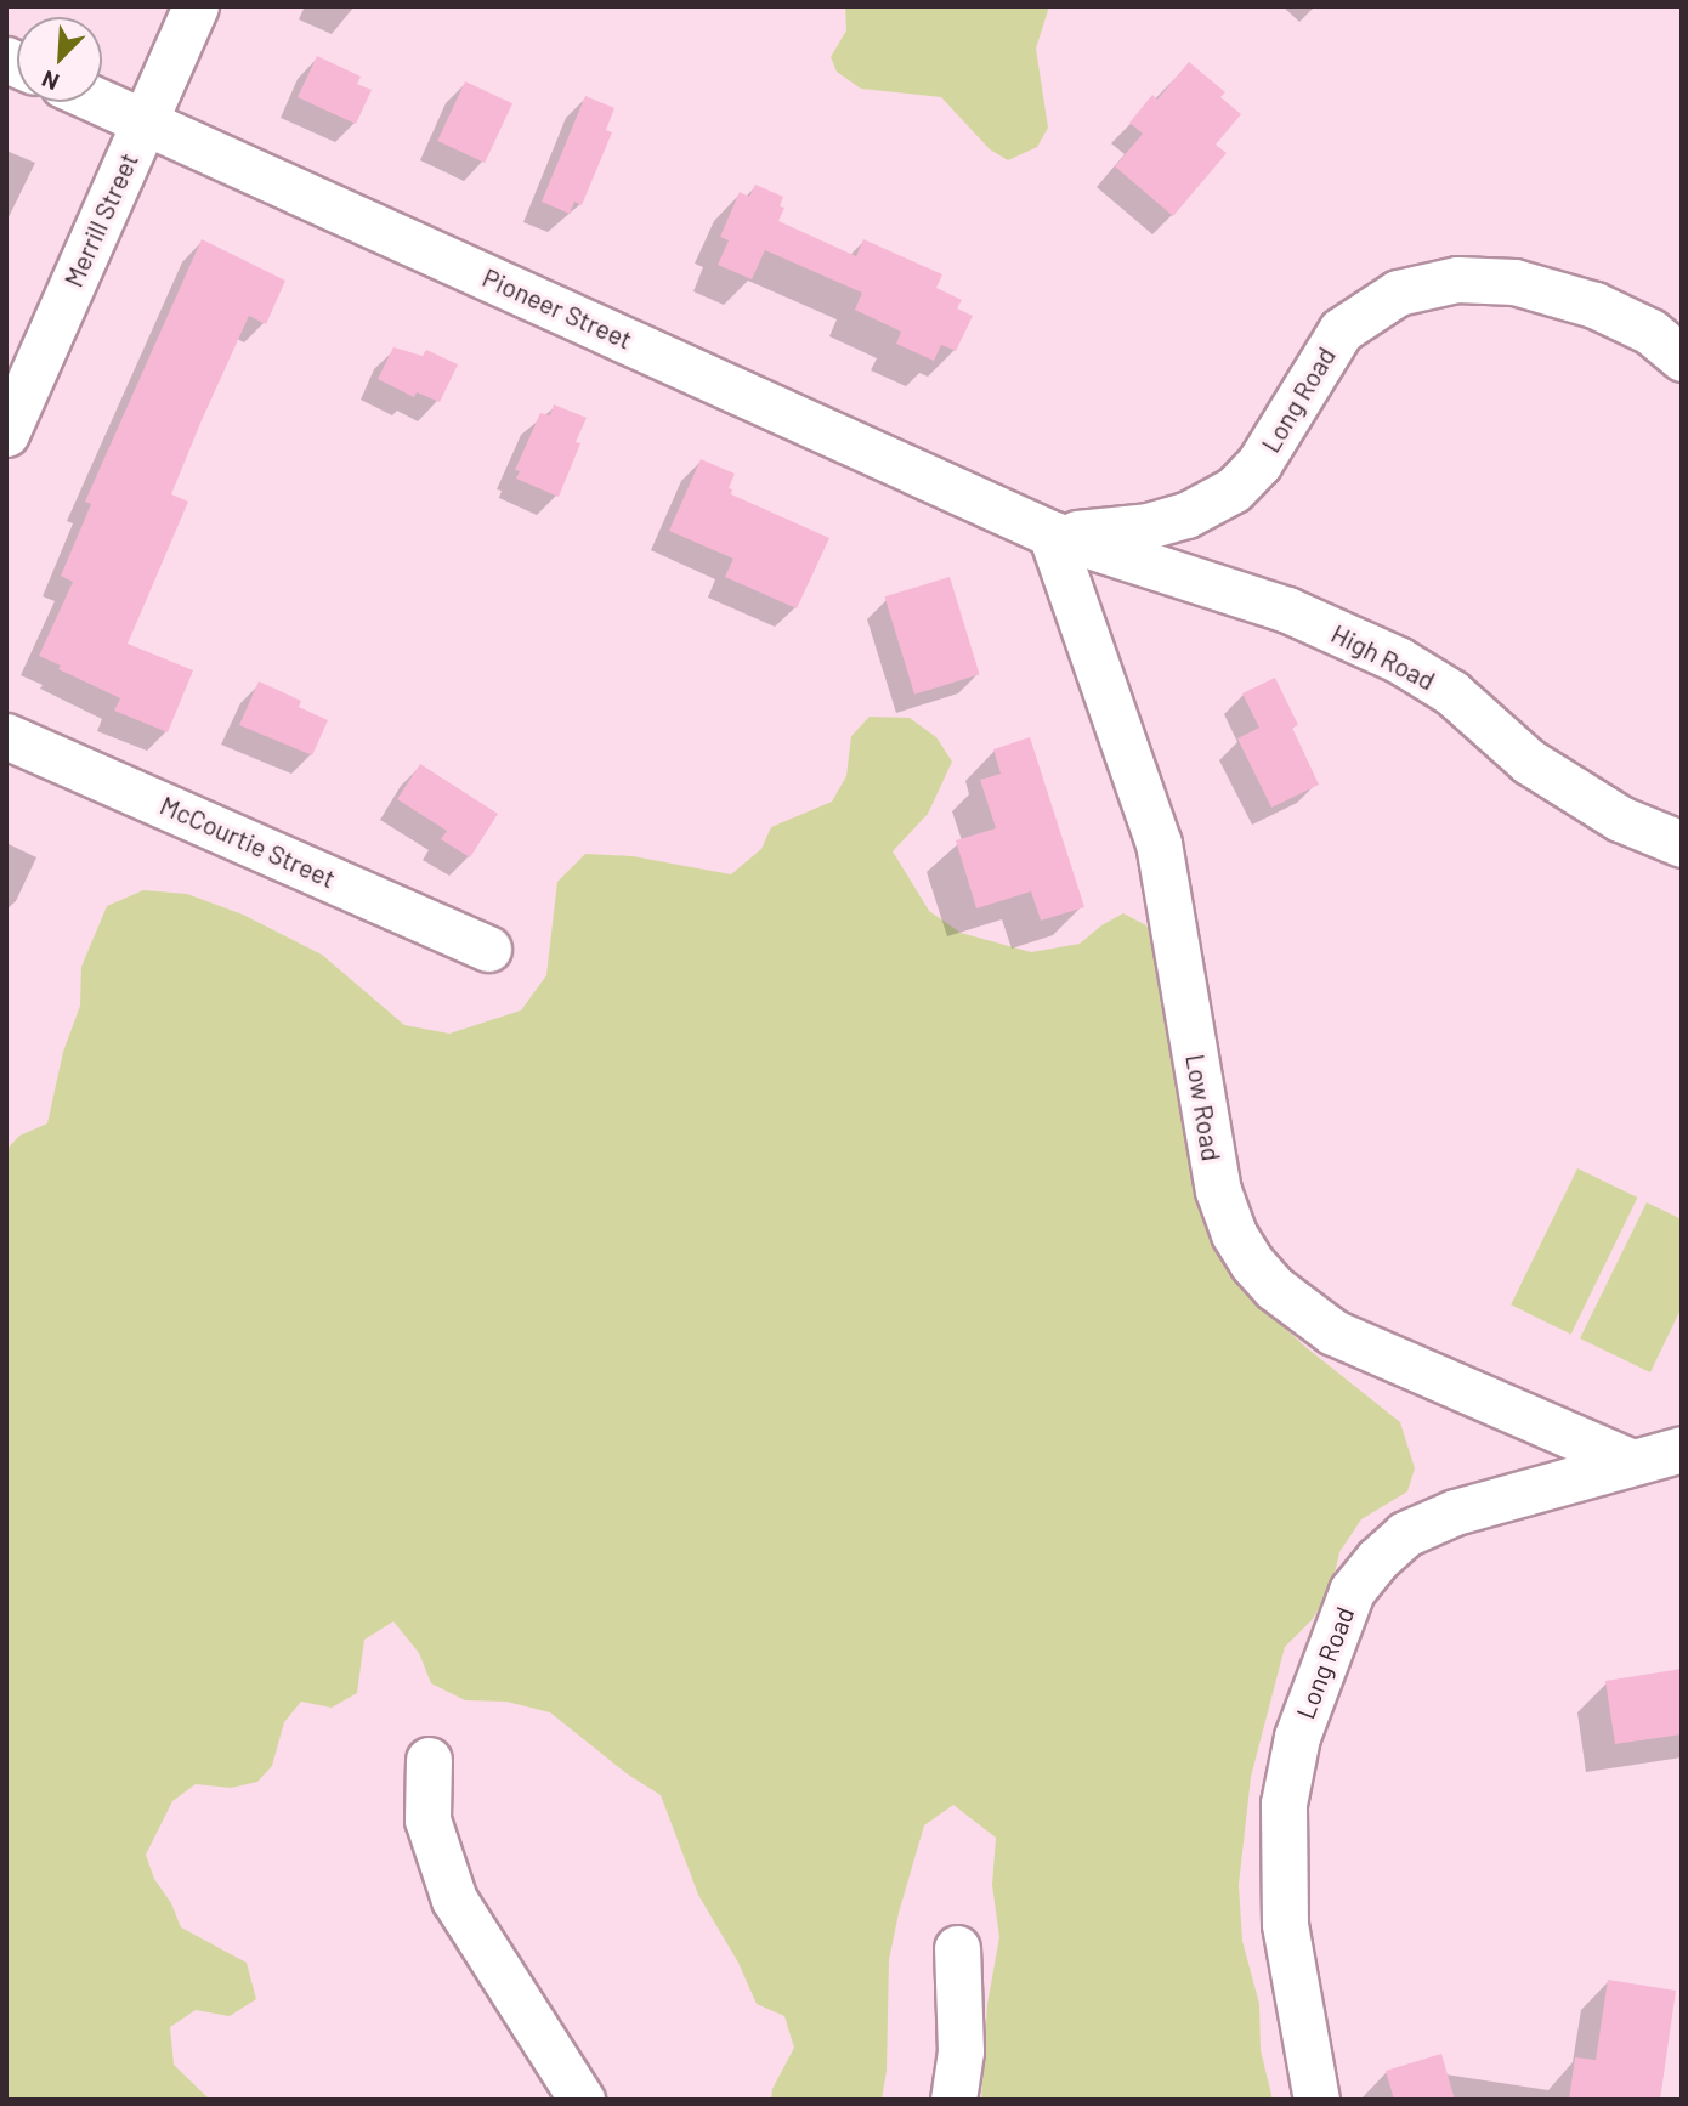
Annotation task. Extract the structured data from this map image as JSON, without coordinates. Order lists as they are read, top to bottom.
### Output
{
  "streets": {
    "street": [
      "Merrill Street",
      "Pioneer Street",
      "Long Road",
      "High Road",
      "McCourtie Street",
      "Low Road"
    ]
  },
  "crossings": [
    ["Merrill Street", "Pioneer Street"],
    ["Pioneer Street", "Long Road"],
    ["Pioneer Street", "High Road"],
    ["Pioneer Street", "Low Road"],
    ["Long Road", "High Road"],
    ["Long Road", "Low Road"],
    ["High Road", "Low Road"]
  ],
  "north": "bottom left"
}
